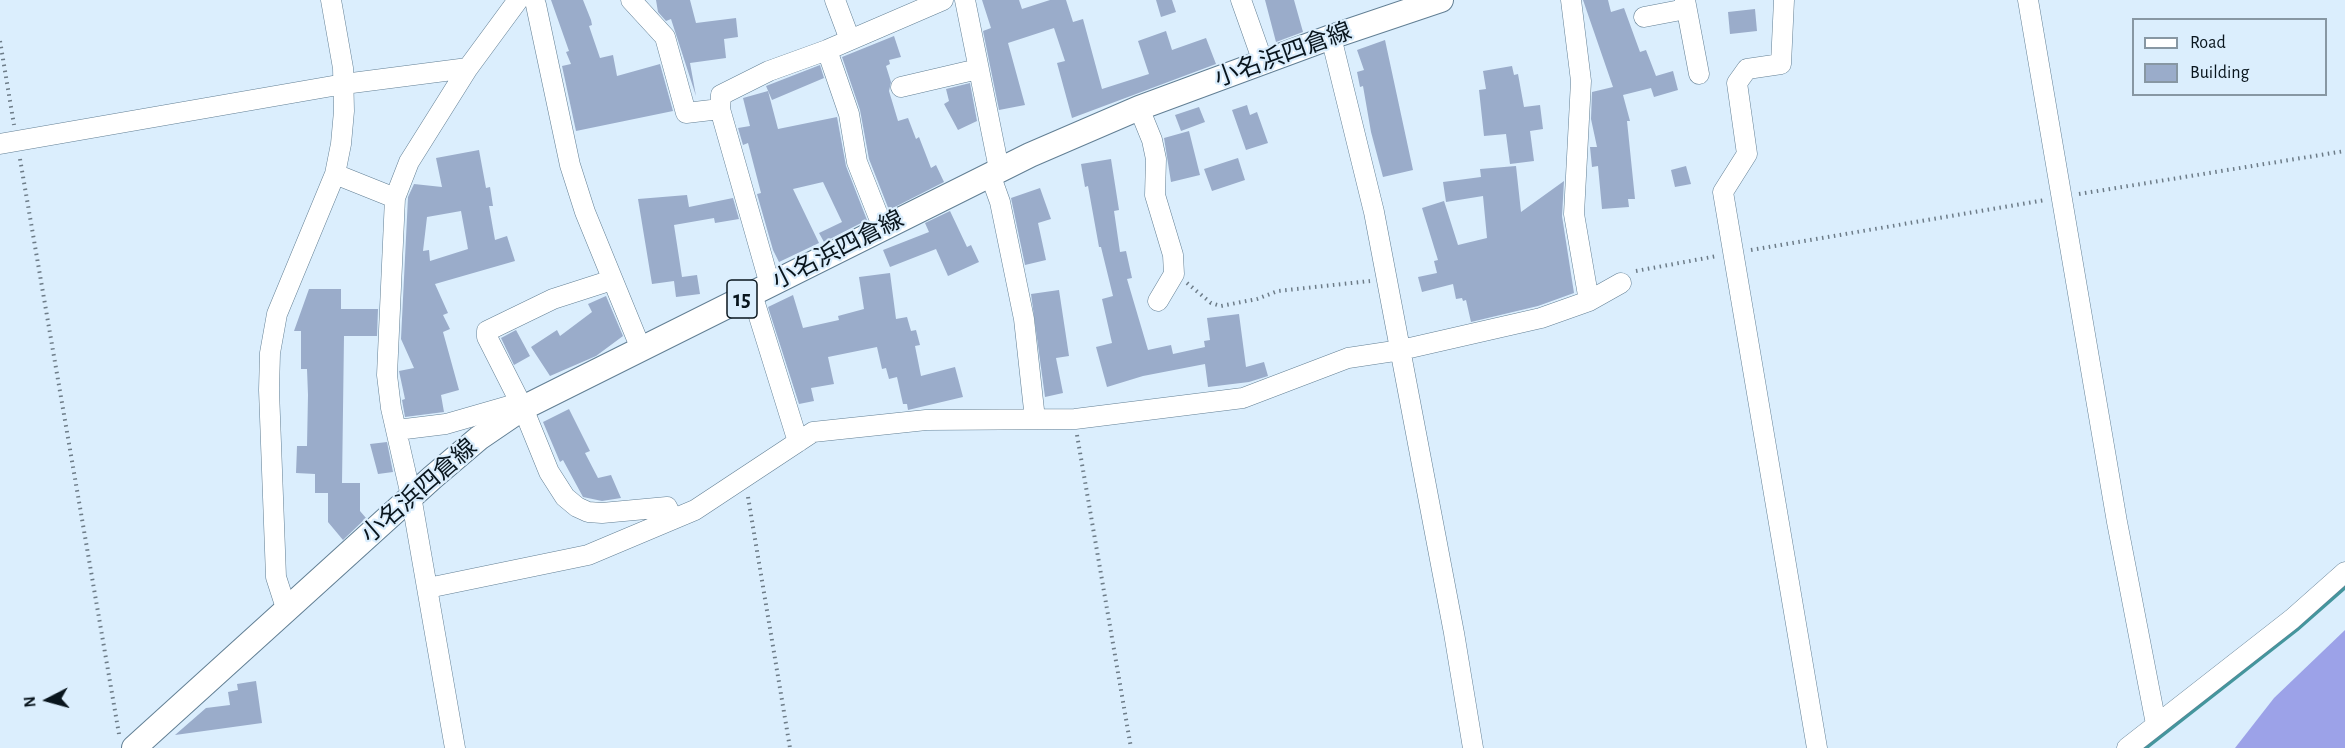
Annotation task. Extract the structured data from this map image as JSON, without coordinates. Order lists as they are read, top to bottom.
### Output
{
  "streets": {
    "main road": ["小名浜四倉線", "15"]
  },
  "legend": ["Road", "Building"],
  "north": "left"
}
